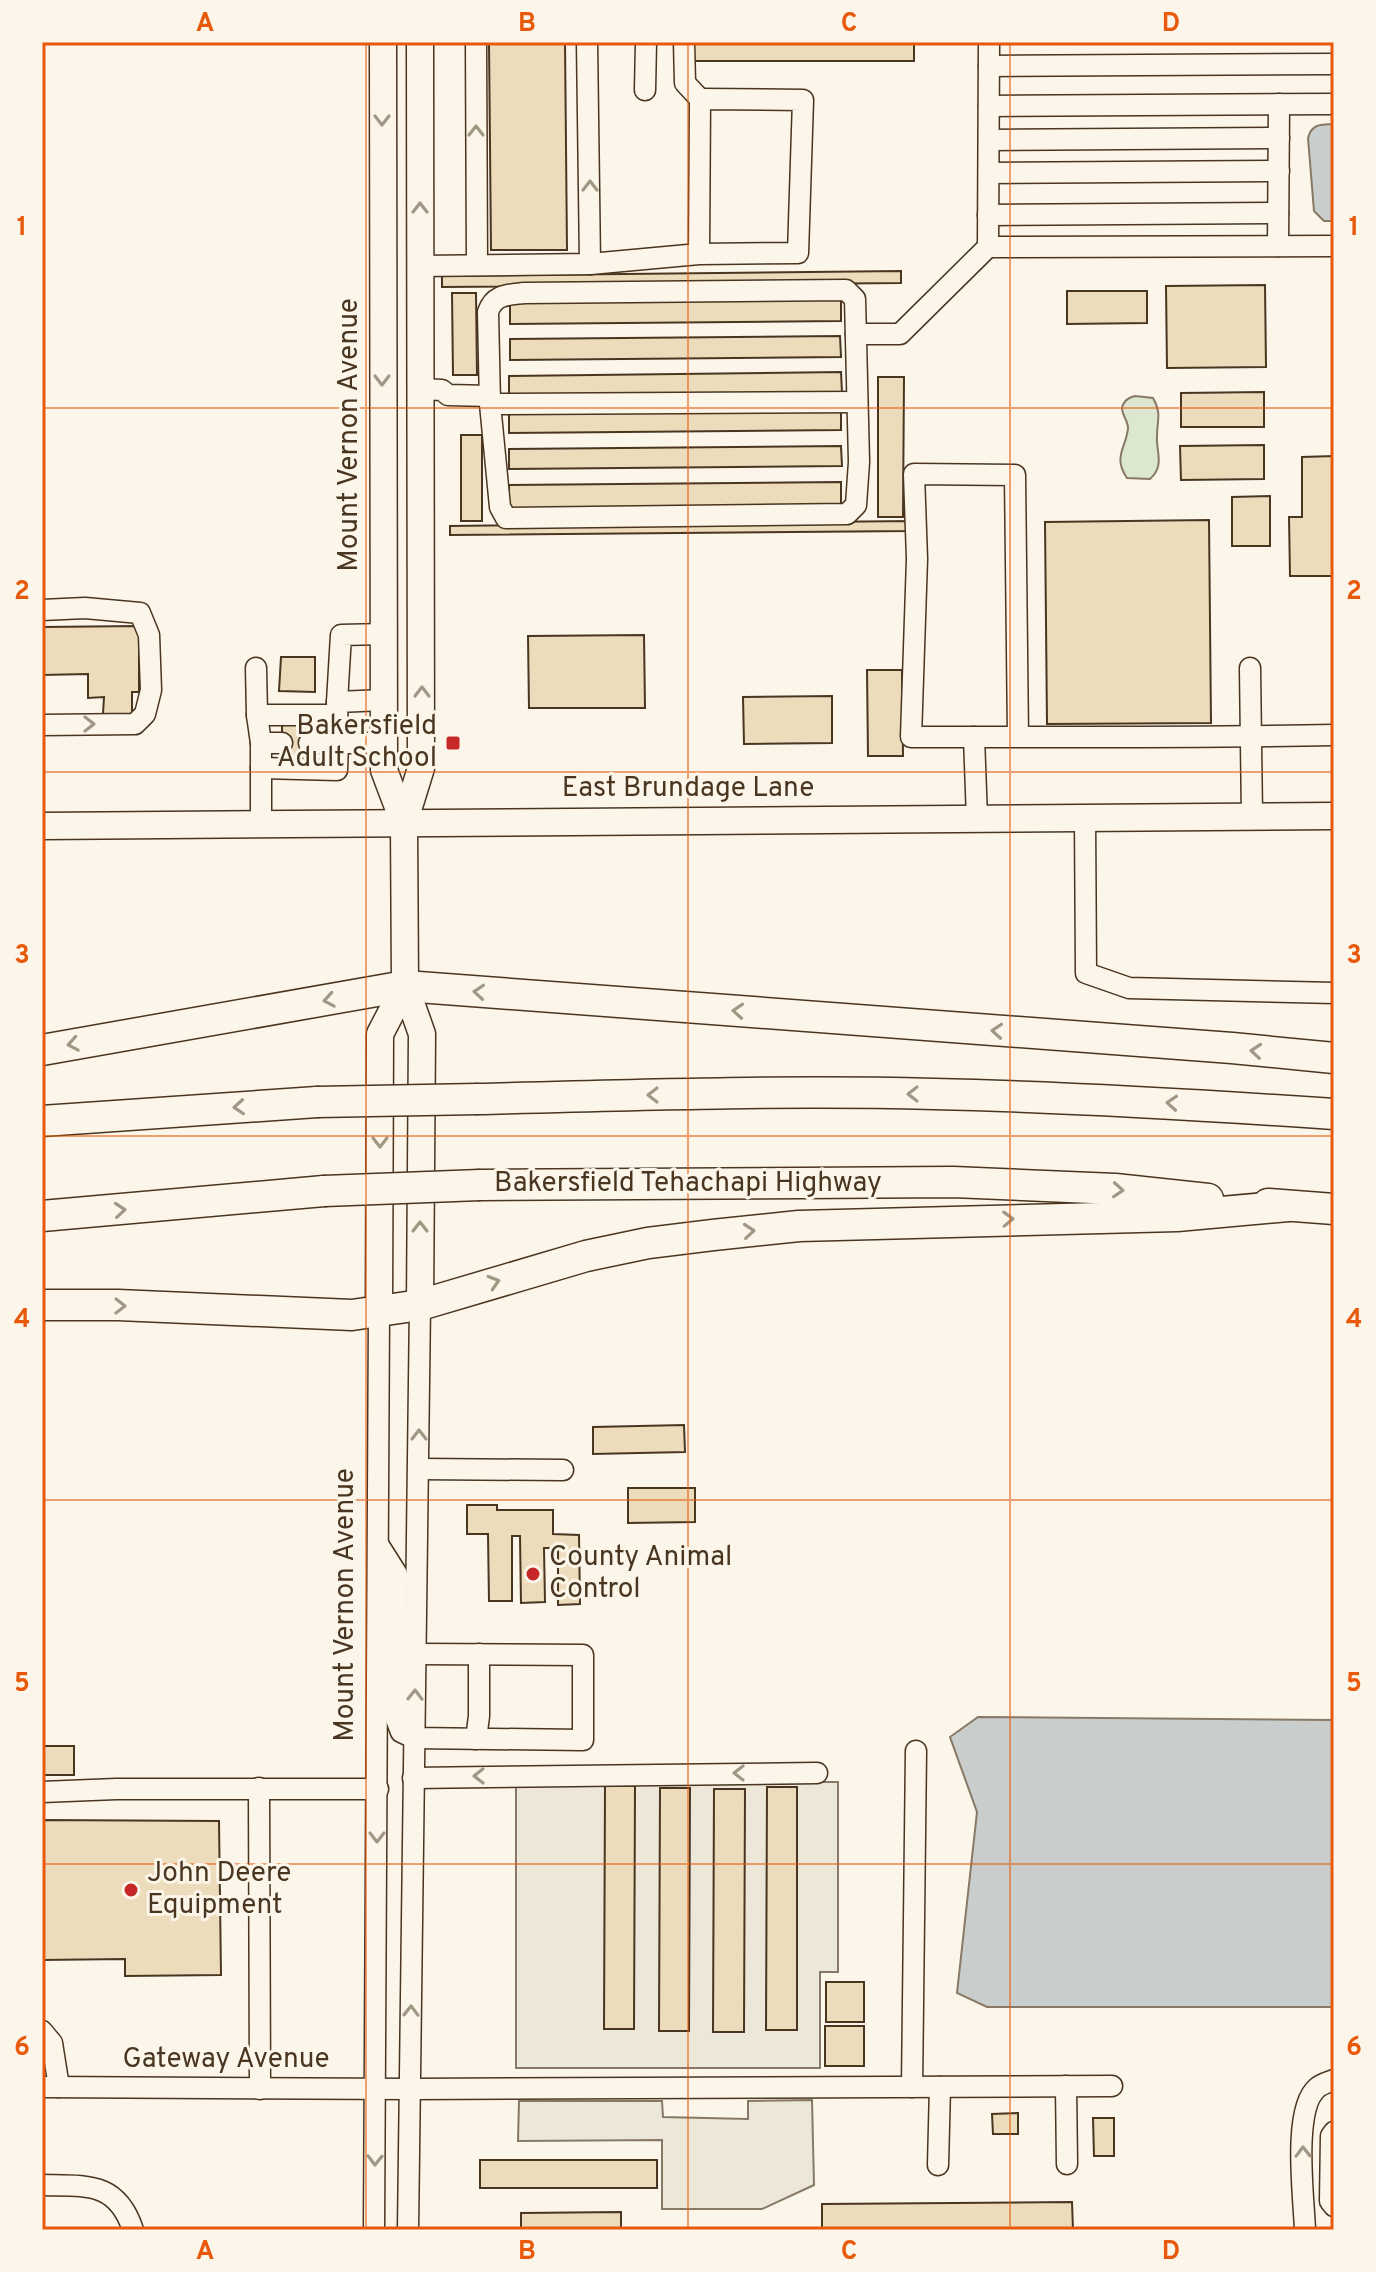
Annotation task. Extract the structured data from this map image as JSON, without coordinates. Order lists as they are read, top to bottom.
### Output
{
  "streets": {
    "highway": ["Bakersfield Tehachapi Highway"],
    "main road": ["Mount Vernon Avenue", "East Brundage Lane"],
    "street": ["Gateway Avenue"]
  },
  "crossings": [
    ["Mount Vernon Avenue", "East Brundage Lane"],
    ["Mount Vernon Avenue", "Gateway Avenue"]
  ],
  "places": {
    "transit": ["Bakersfield Adult School"],
    "other": ["County Animal Control", "John Deere Equipment"]
  },
  "grid": {
    "columns": [
      "A",
      "B",
      "C",
      "D"
    ],
    "rows": [
      "1",
      "2",
      "3",
      "4",
      "5",
      "6"
    ]
  }
}
